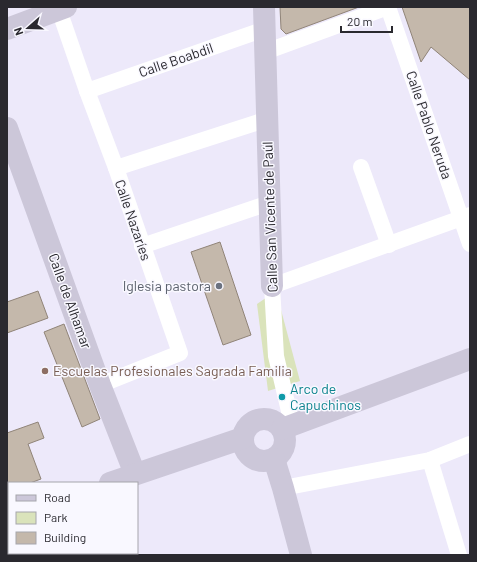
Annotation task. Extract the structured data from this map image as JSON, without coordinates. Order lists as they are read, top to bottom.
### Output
{
  "streets": {
    "street": [
      "Calle Boabdil",
      "Calle Pablo Neruda",
      "Calle San Vicente de Paúl",
      "Calle Nazaríes",
      "Calle de Alhamar"
    ]
  },
  "crossings": [
    ["Calle Boabdil", "Calle San Vicente de Paúl"],
    ["Calle Boabdil", "Calle Nazaríes"],
    ["Calle Nazaríes", "Calle de Alhamar"]
  ],
  "places": ["Iglesia pastora", "Escuelas Profesionales Sagrada Familia", "Arco de Capuchinos"],
  "legend": ["Road", "Park", "Building"],
  "scale_bar": "20 m",
  "north": "left"
}
